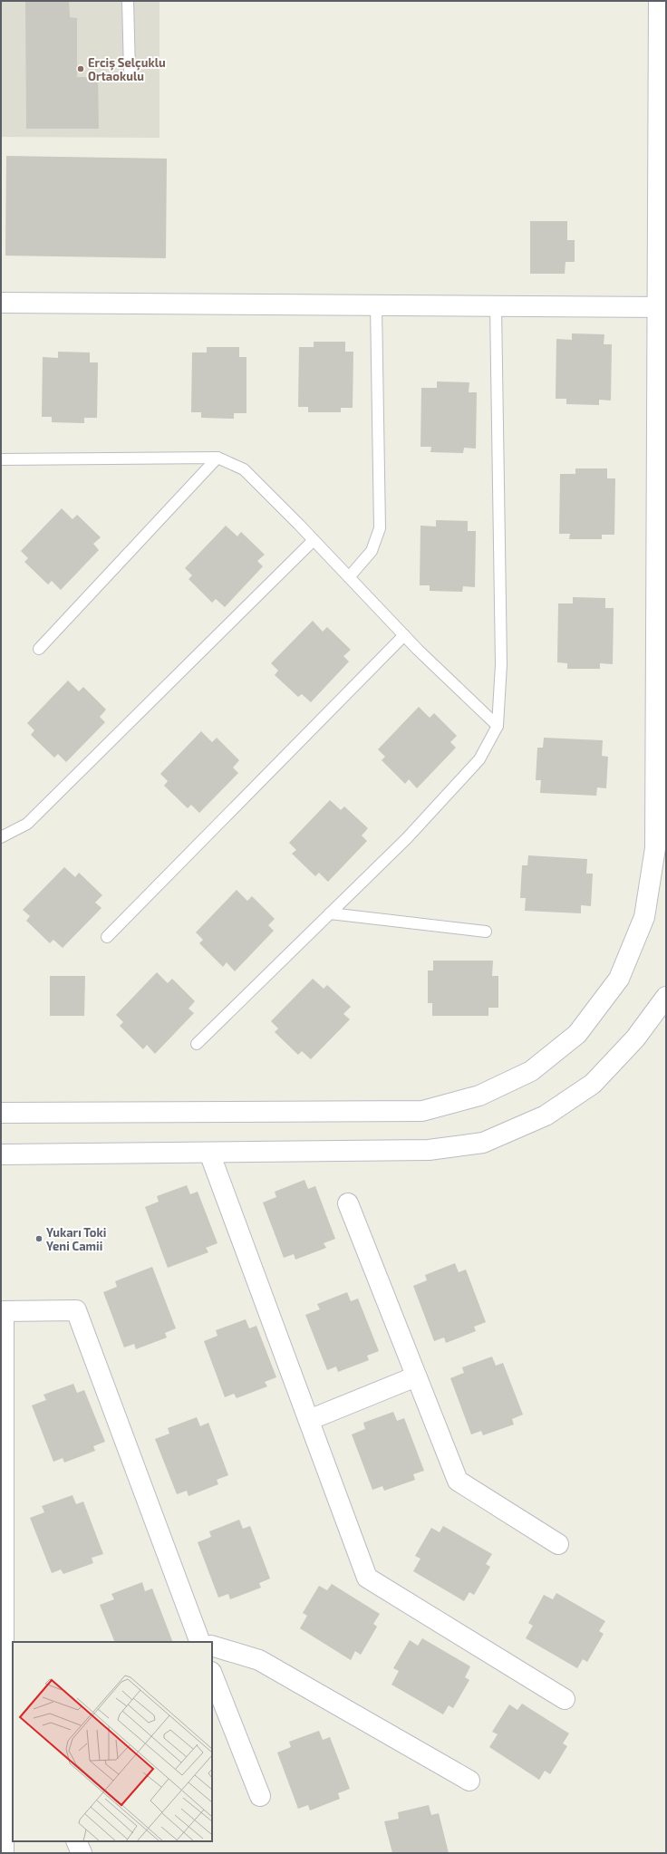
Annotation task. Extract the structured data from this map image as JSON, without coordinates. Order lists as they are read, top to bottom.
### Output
{
  "places": ["Erciş Selçuklu Ortaokulu", "Yukarı Toki Yeni Camii"]
}
